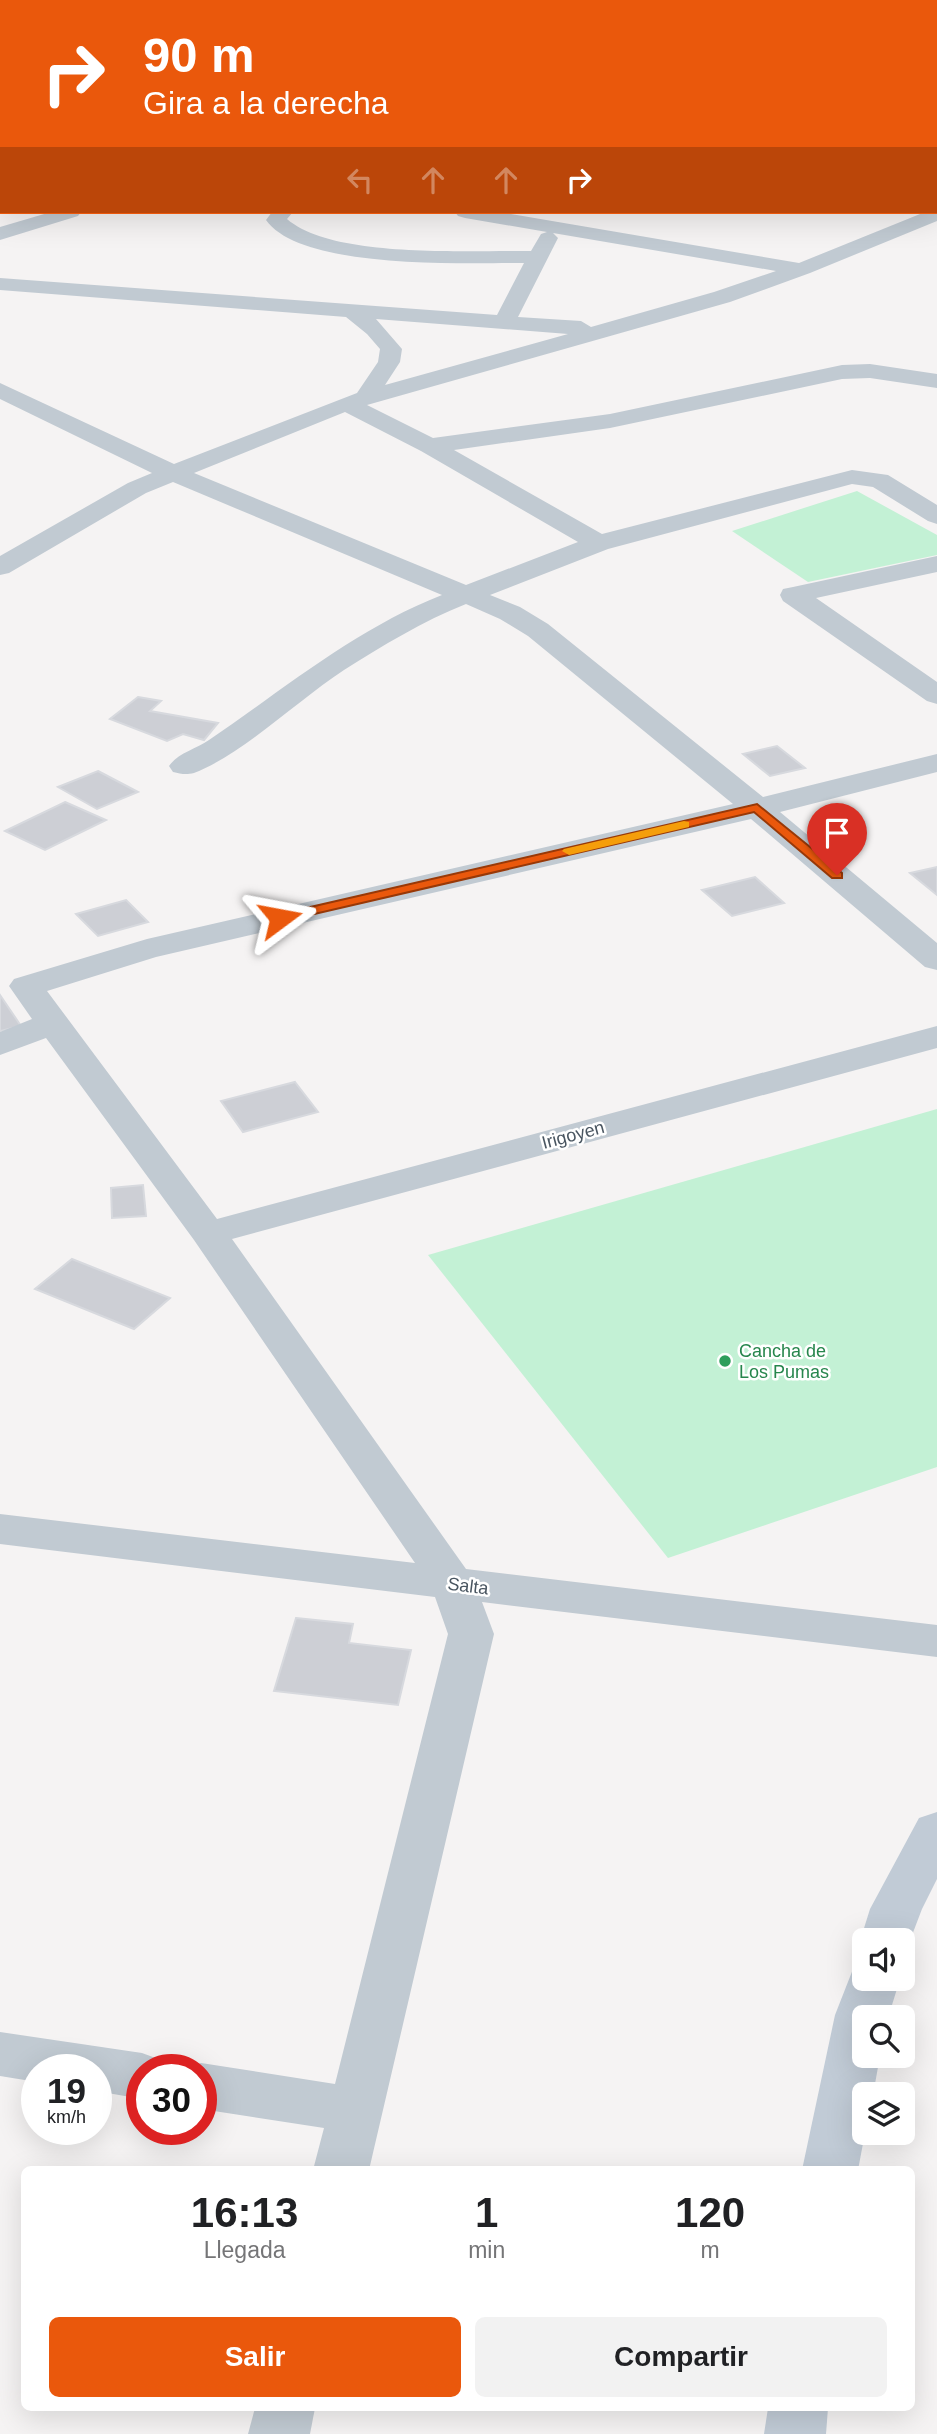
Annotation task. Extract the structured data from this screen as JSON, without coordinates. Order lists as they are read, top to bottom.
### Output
{
  "streets": {
    "street": ["Irigoyen", "Salta"]
  },
  "places": ["Cancha de Los Pumas"],
  "page": {
    "turn": ["90 m", "Gira a la derecha"],
    "speed": "19 km/h",
    "limit": "30",
    "eta": [
      "16:13",
      "Llegada",
      "1",
      "min",
      "120",
      "m"
    ],
    "buttons": ["Salir", "Compartir"]
  }
}
